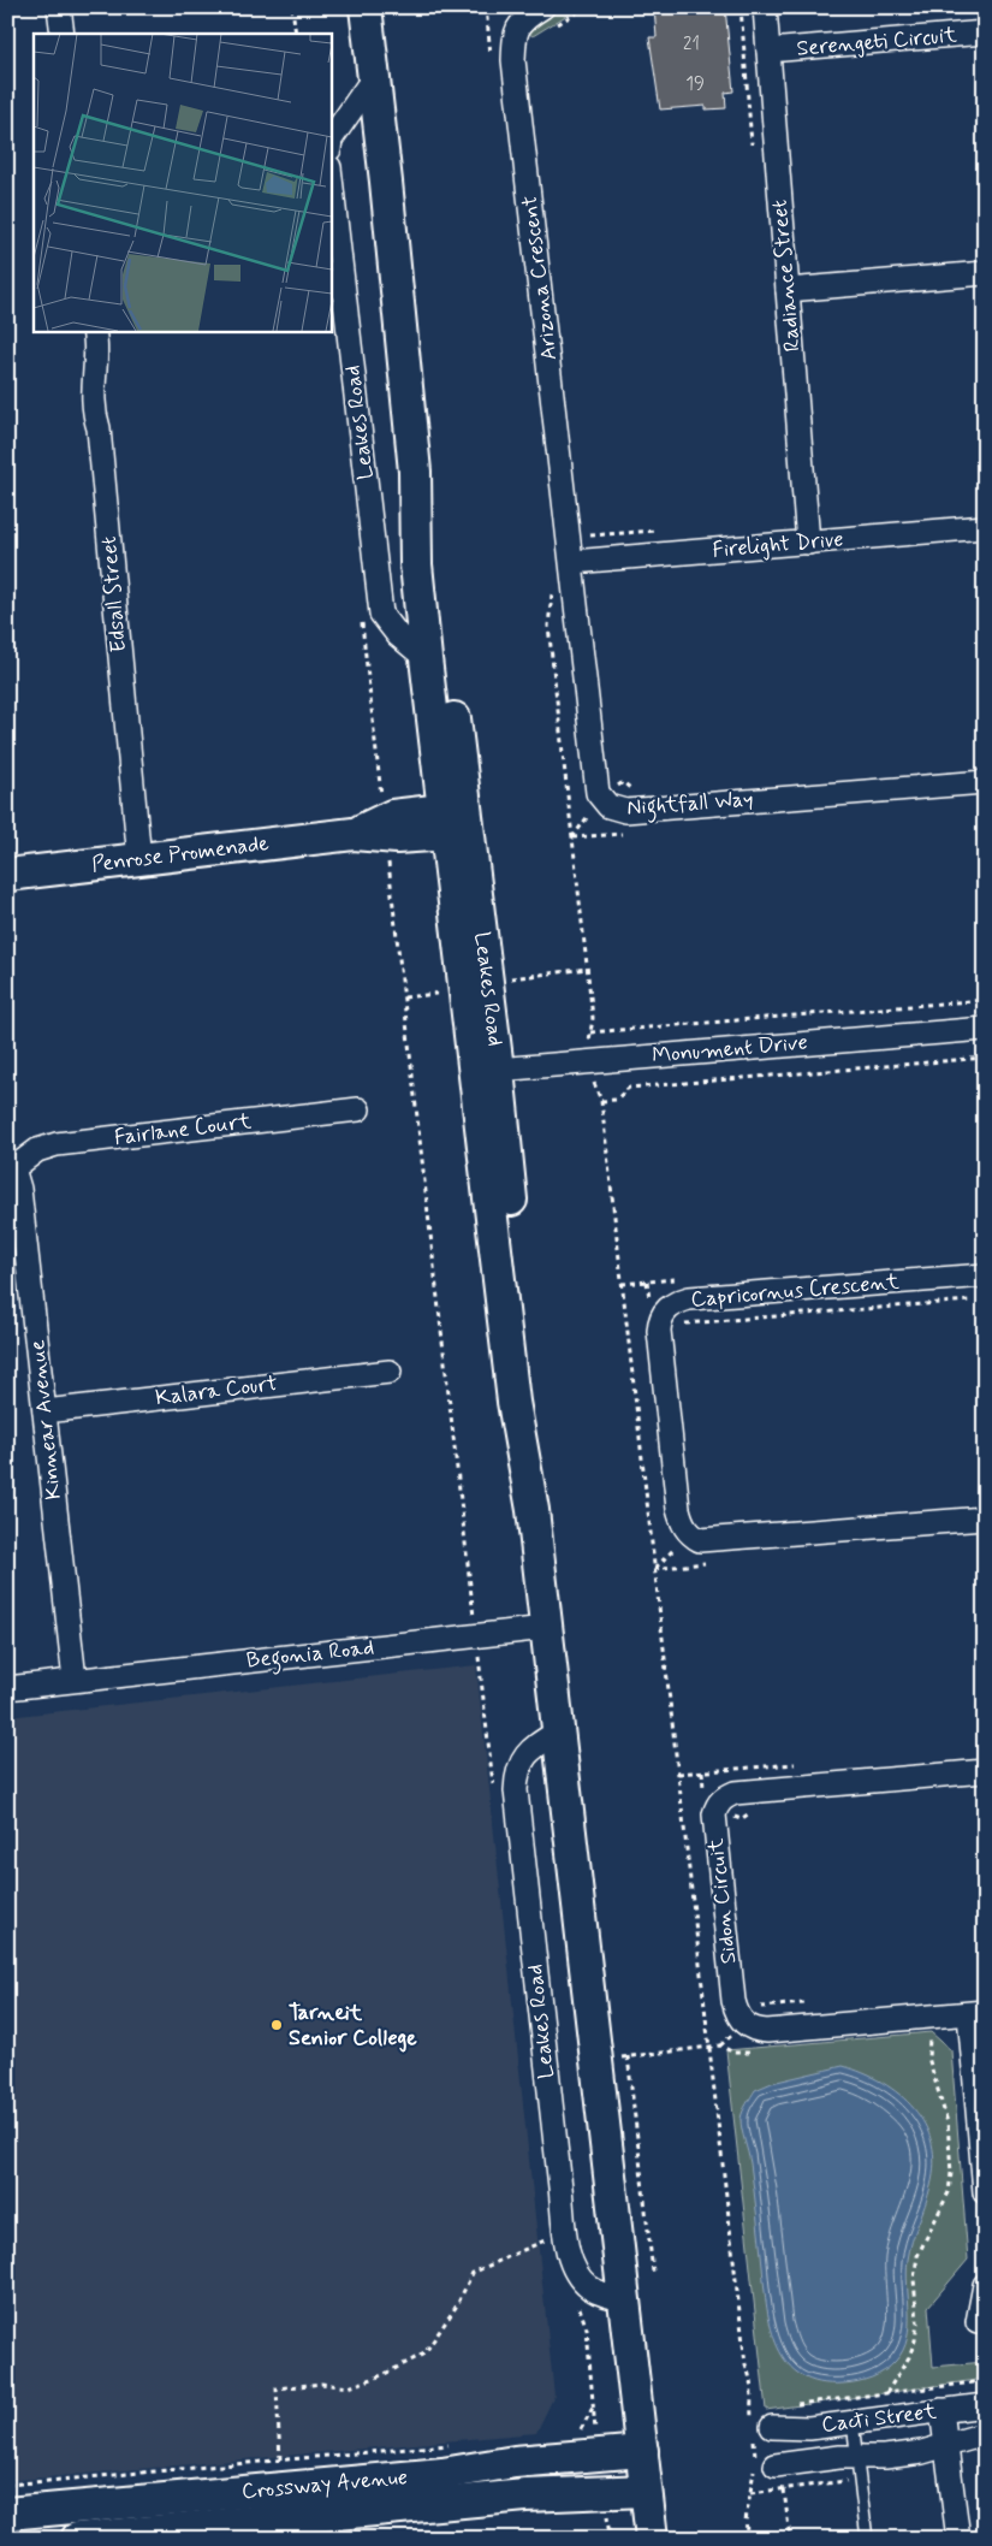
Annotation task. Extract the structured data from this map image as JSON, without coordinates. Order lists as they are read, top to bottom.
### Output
{
  "streets": {
    "main road": ["Leakes Road", "Penrose Promenade", "Crossway Avenue"],
    "street": [
      "Serengeti Circuit",
      "Radiance Street",
      "Arizona Crescent",
      "Firelight Drive",
      "Edsall Street",
      "Nightfall Way",
      "Monument Drive",
      "Fairlane Court",
      "Capricornus Crescent",
      "Kalara Court",
      "Kinnear Avenue",
      "Begonia Road",
      "Sidon Circuit",
      "Cacti Street"
    ]
  },
  "crossings": [
    ["Serengeti Circuit", "Radiance Street"],
    ["Radiance Street", "Firelight Drive"],
    ["Arizona Crescent", "Firelight Drive"],
    ["Arizona Crescent", "Nightfall Way"],
    ["Leakes Road", "Penrose Promenade"],
    ["Leakes Road", "Monument Drive"],
    ["Leakes Road", "Begonia Road"],
    ["Leakes Road", "Crossway Avenue"],
    ["Firelight Drive", "Nightfall Way"],
    ["Edsall Street", "Penrose Promenade"],
    ["Fairlane Court", "Kinnear Avenue"],
    ["Kalara Court", "Kinnear Avenue"],
    ["Kinnear Avenue", "Begonia Road"]
  ],
  "places": ["Tarneit Senior College"],
  "house_numbers": ["21", "19"]
}
